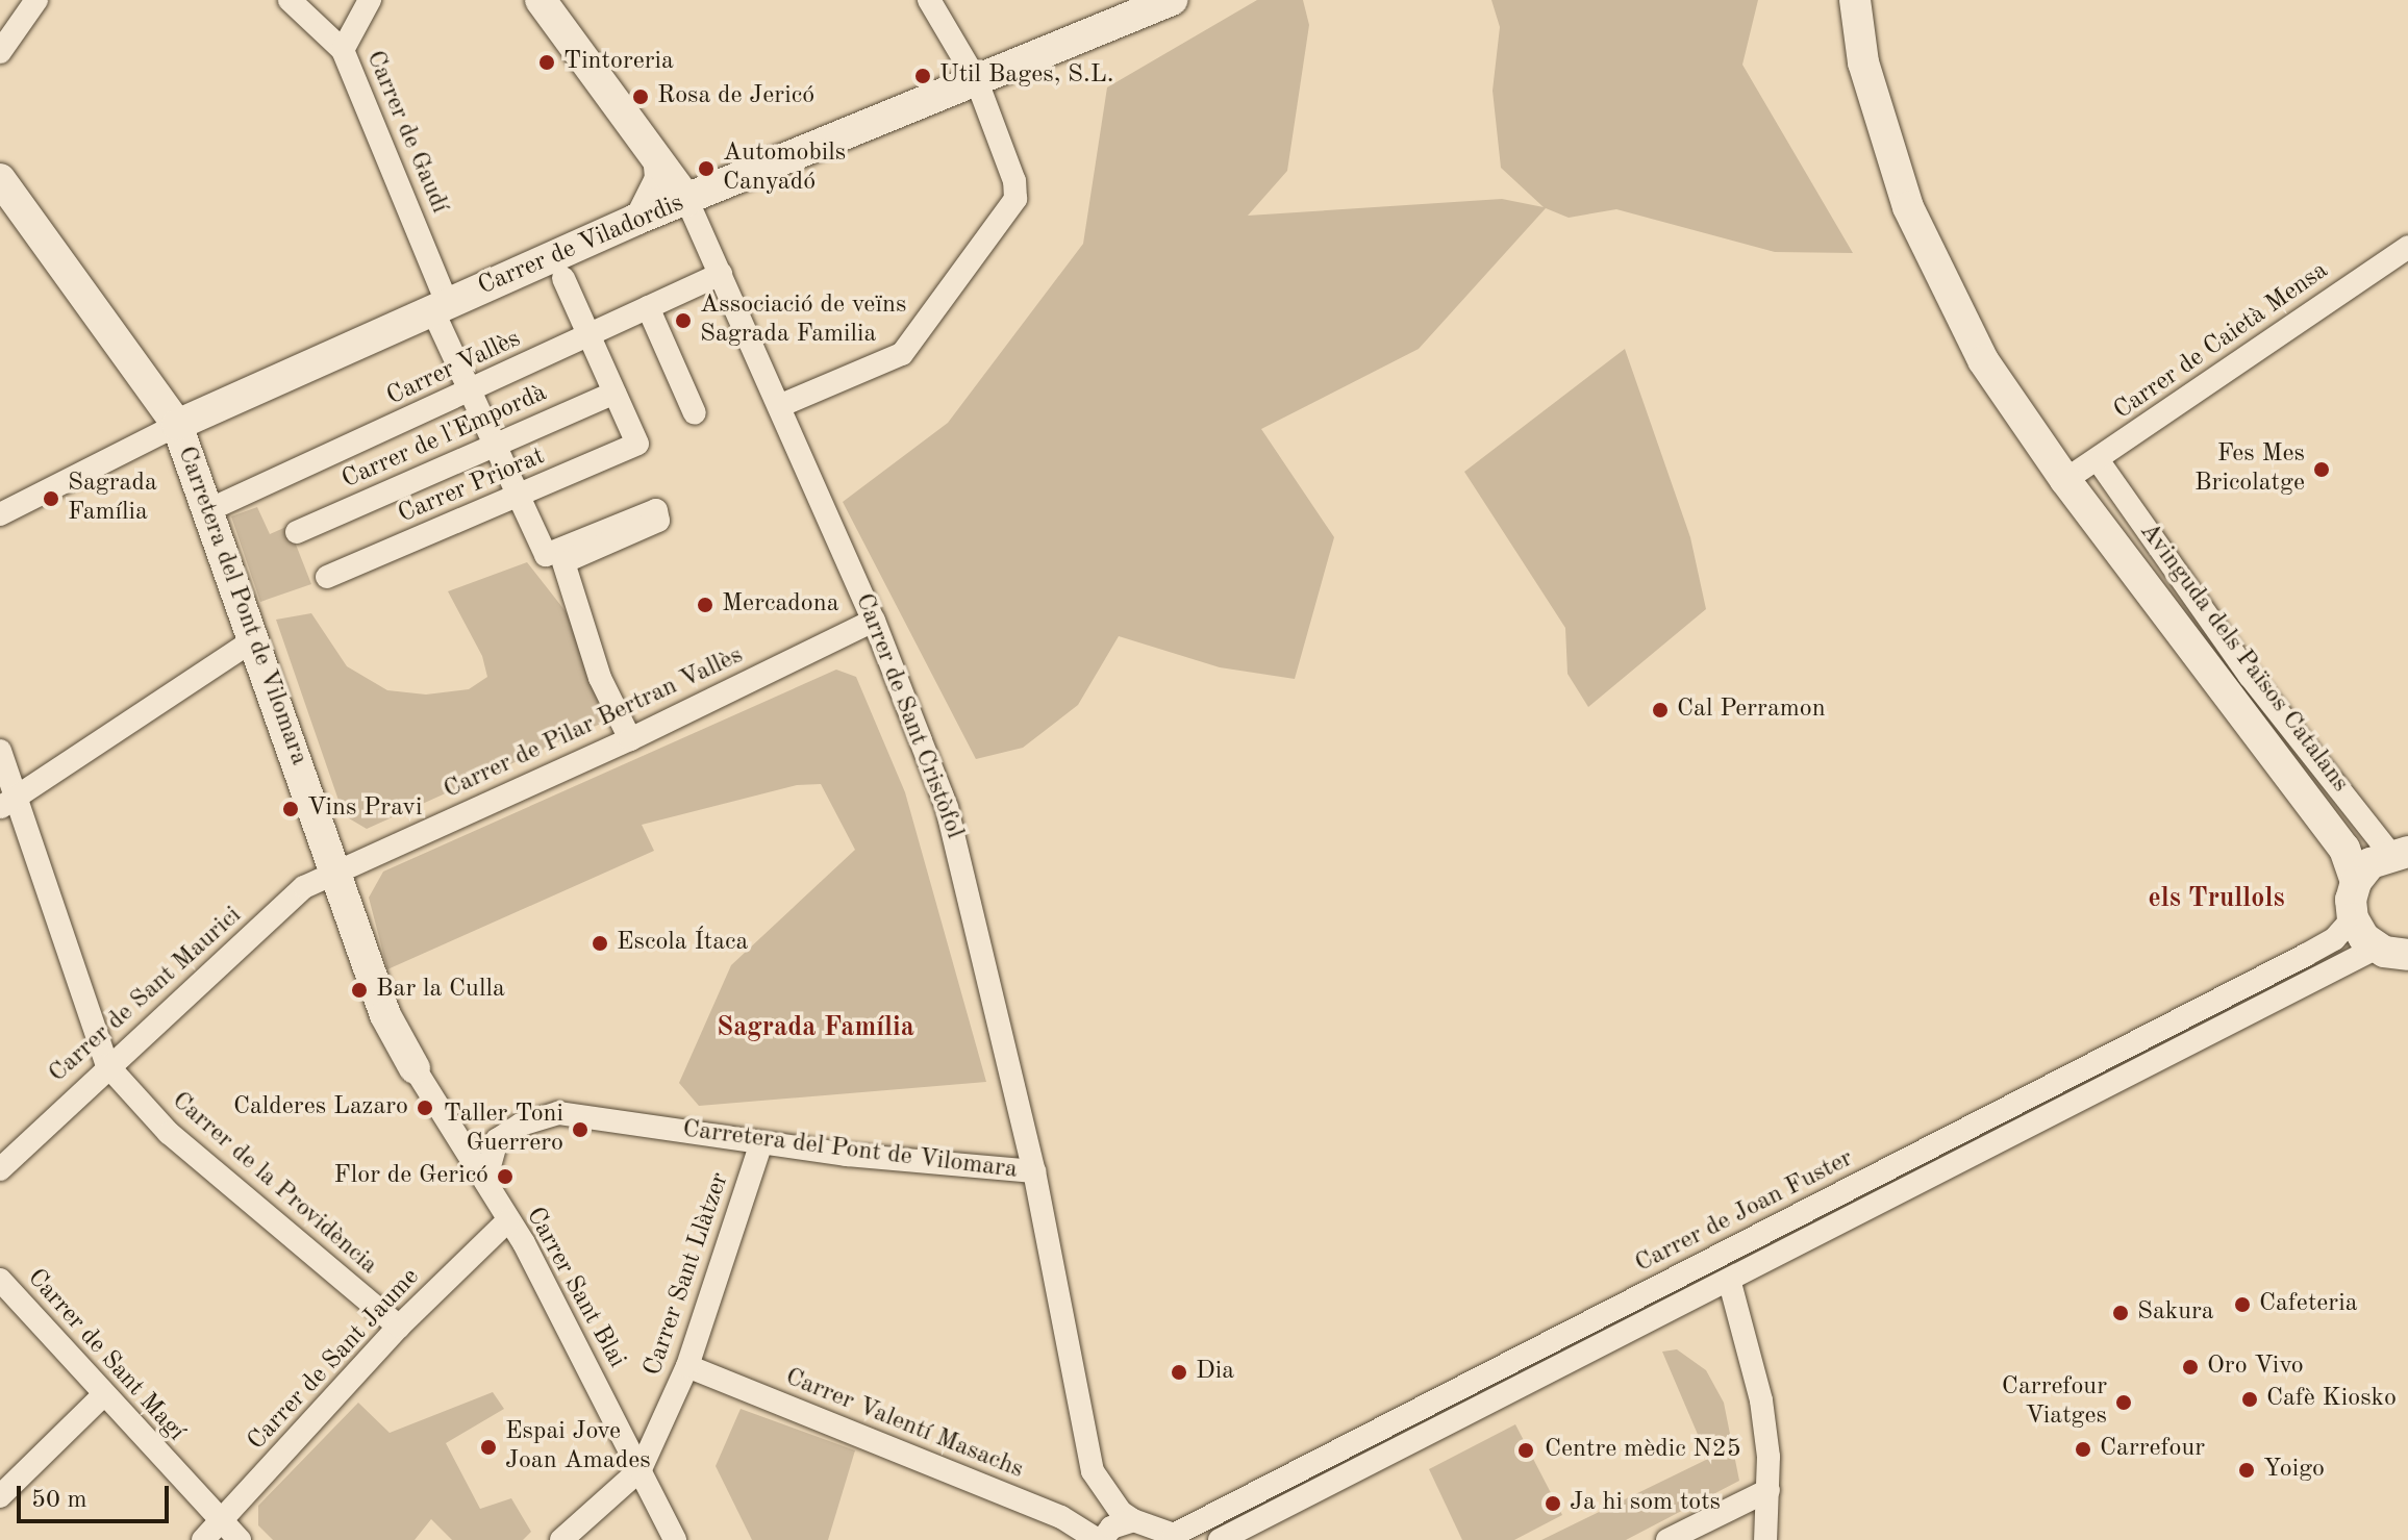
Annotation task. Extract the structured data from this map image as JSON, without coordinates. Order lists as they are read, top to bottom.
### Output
{
  "streets": {
    "street": [
      "Carrer de Gaudí",
      "Carrer de Viladordis",
      "Carrer de Caietà Mensa",
      "Carrer Vallès",
      "Carrer de l'Empordà",
      "Carrer Priorat",
      "Carretera del Pont de Vilomara",
      "Avinguda dels Països Catalans",
      "Carrer de Sant Cristòfol",
      "Carrer de Pilar Bertran Vallès",
      "Carrer de Sant Maurici",
      "Carrer de la Providència",
      "Carrer de Joan Fuster",
      "Carrer Sant Llàtzer",
      "Carrer Sant Blai",
      "Carrer de Sant Magí",
      "Carrer de Sant Jaume",
      "Carrer Valentí Masachs"
    ]
  },
  "crossings": [
    ["Carrer de Gaudí", "Carrer de Viladordis"],
    ["Carrer de Gaudí", "Carrer Vallès"],
    ["Carrer de Gaudí", "Carrer de l'Empordà"],
    ["Carrer de Gaudí", "Carrer Priorat"],
    ["Carrer de Gaudí", "Carrer de Pilar Bertran Vallès"],
    ["Carrer de Viladordis", "Carretera del Pont de Vilomara"],
    ["Carrer de Viladordis", "Carrer de Sant Cristòfol"],
    ["Carrer de Caietà Mensa", "Avinguda dels Països Catalans"],
    ["Carrer Vallès", "Carretera del Pont de Vilomara"],
    ["Carrer Vallès", "Carrer de Sant Cristòfol"],
    ["Carrer de l'Empordà", "Carrer Priorat"],
    ["Carretera del Pont de Vilomara", "Carrer de Sant Cristòfol"],
    ["Carretera del Pont de Vilomara", "Carrer de Pilar Bertran Vallès"],
    ["Carretera del Pont de Vilomara", "Carrer de Sant Maurici"],
    ["Carretera del Pont de Vilomara", "Carrer de Joan Fuster"],
    ["Carretera del Pont de Vilomara", "Carrer Sant Llàtzer"],
    ["Carretera del Pont de Vilomara", "Carrer Sant Blai"],
    ["Carrer de Sant Cristòfol", "Carrer de Pilar Bertran Vallès"],
    ["Carrer de Pilar Bertran Vallès", "Carrer de Sant Maurici"],
    ["Carrer de Sant Maurici", "Carrer de la Providència"],
    ["Carrer de la Providència", "Carrer de Sant Jaume"],
    ["Carrer Sant Llàtzer", "Carrer Sant Blai"],
    ["Carrer Sant Llàtzer", "Carrer Valentí Masachs"],
    ["Carrer Sant Blai", "Carrer de Sant Jaume"],
    ["Carrer de Sant Magí", "Carrer de Sant Jaume"]
  ],
  "districts": ["els Trullols", "Sagrada Família"],
  "places": [
    "Tintoreria",
    "Util Bages, S.L.",
    "Rosa de Jericó",
    "Automobils Canyadó",
    "Associació de veïns Sagrada Familia",
    "Fes Mes Bricolatge",
    "Sagrada Família",
    "Mercadona",
    "Cal Perramon",
    "Vins Pravi",
    "Escola Ítaca",
    "Bar la Culla",
    "Calderes Lazaro",
    "Taller Toni Guerrero",
    "Flor de Gericó",
    "Cafeteria",
    "Sakura",
    "Oro Vivo",
    "Dia",
    "Cafè Kiosko",
    "Carrefour Viatges",
    "Espai Jove Joan Amades",
    "Carrefour",
    "Centre mèdic N25",
    "Yoigo",
    "Ja hi som tots"
  ],
  "scale_bar": "50 m"
}
